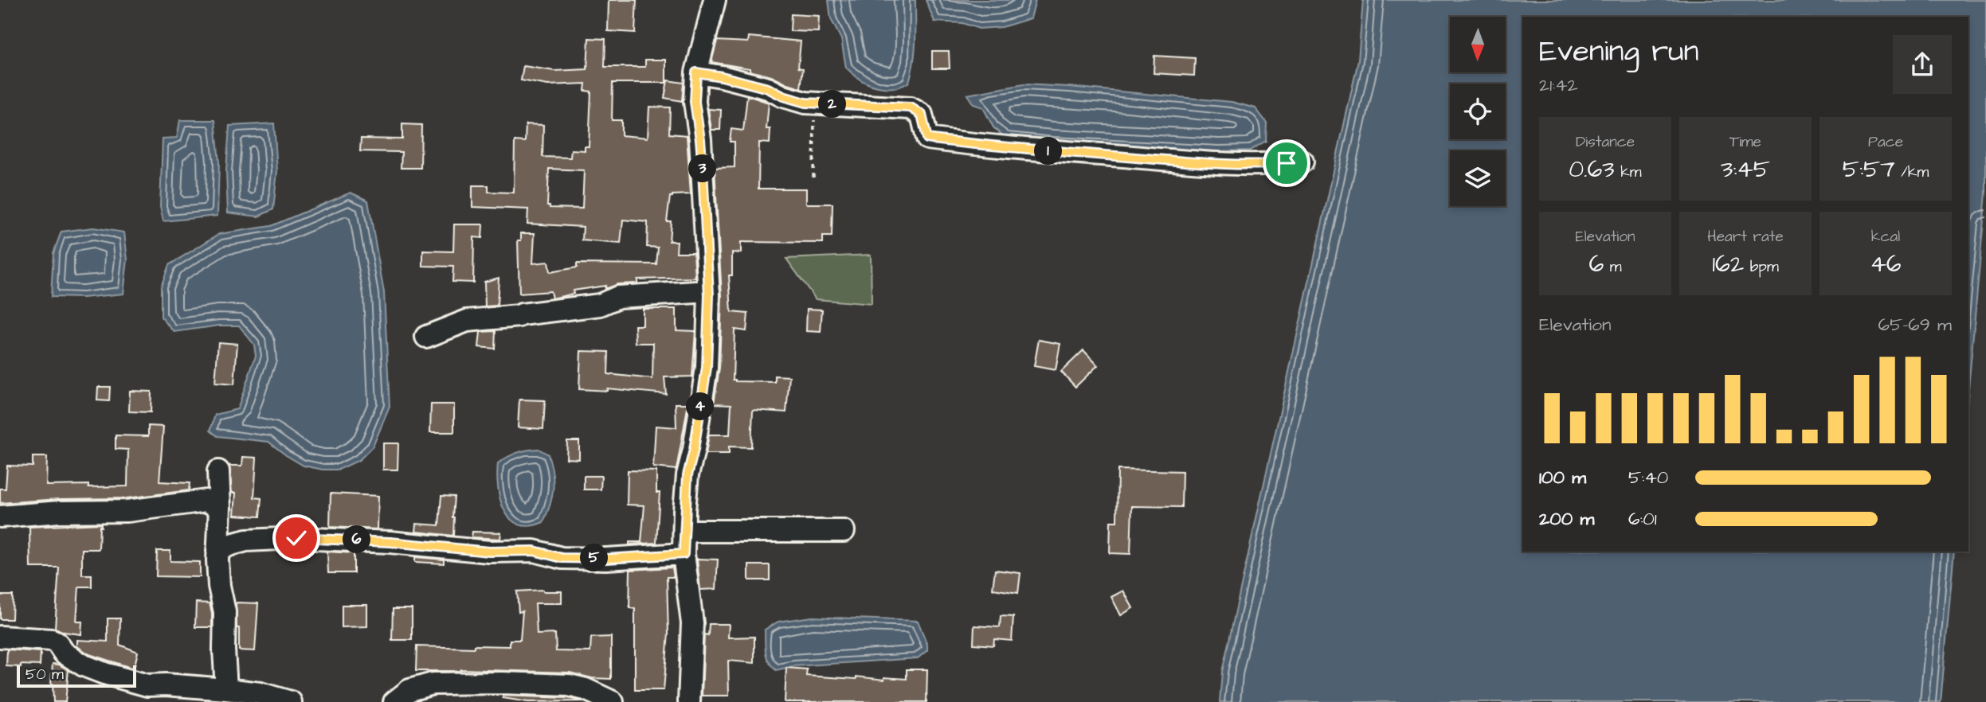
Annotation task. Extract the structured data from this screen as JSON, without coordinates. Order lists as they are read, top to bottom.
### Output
{
  "scale_bar": "50 m",
  "north": "bottom",
  "page": {
    "heading": ["Evening run", "21:42"],
    "pins": [
      "2",
      "1",
      "3",
      "4",
      "6",
      "5"
    ],
    "stats": [
      ["Distance", "0.63 km"],
      ["Time", "3:45"],
      ["Pace", "5:57 /km"],
      ["Elevation", "6 m"],
      ["Heart rate", "162 bpm"],
      ["kcal", "46"]
    ],
    "chart": ["Elevation", "65–69 m"],
    "list": [
      {
        "name": "100 m",
        "note": "5:40"
      },
      {
        "name": "200 m",
        "note": "6:01"
      }
    ],
    "scale": "50 m"
  }
}
